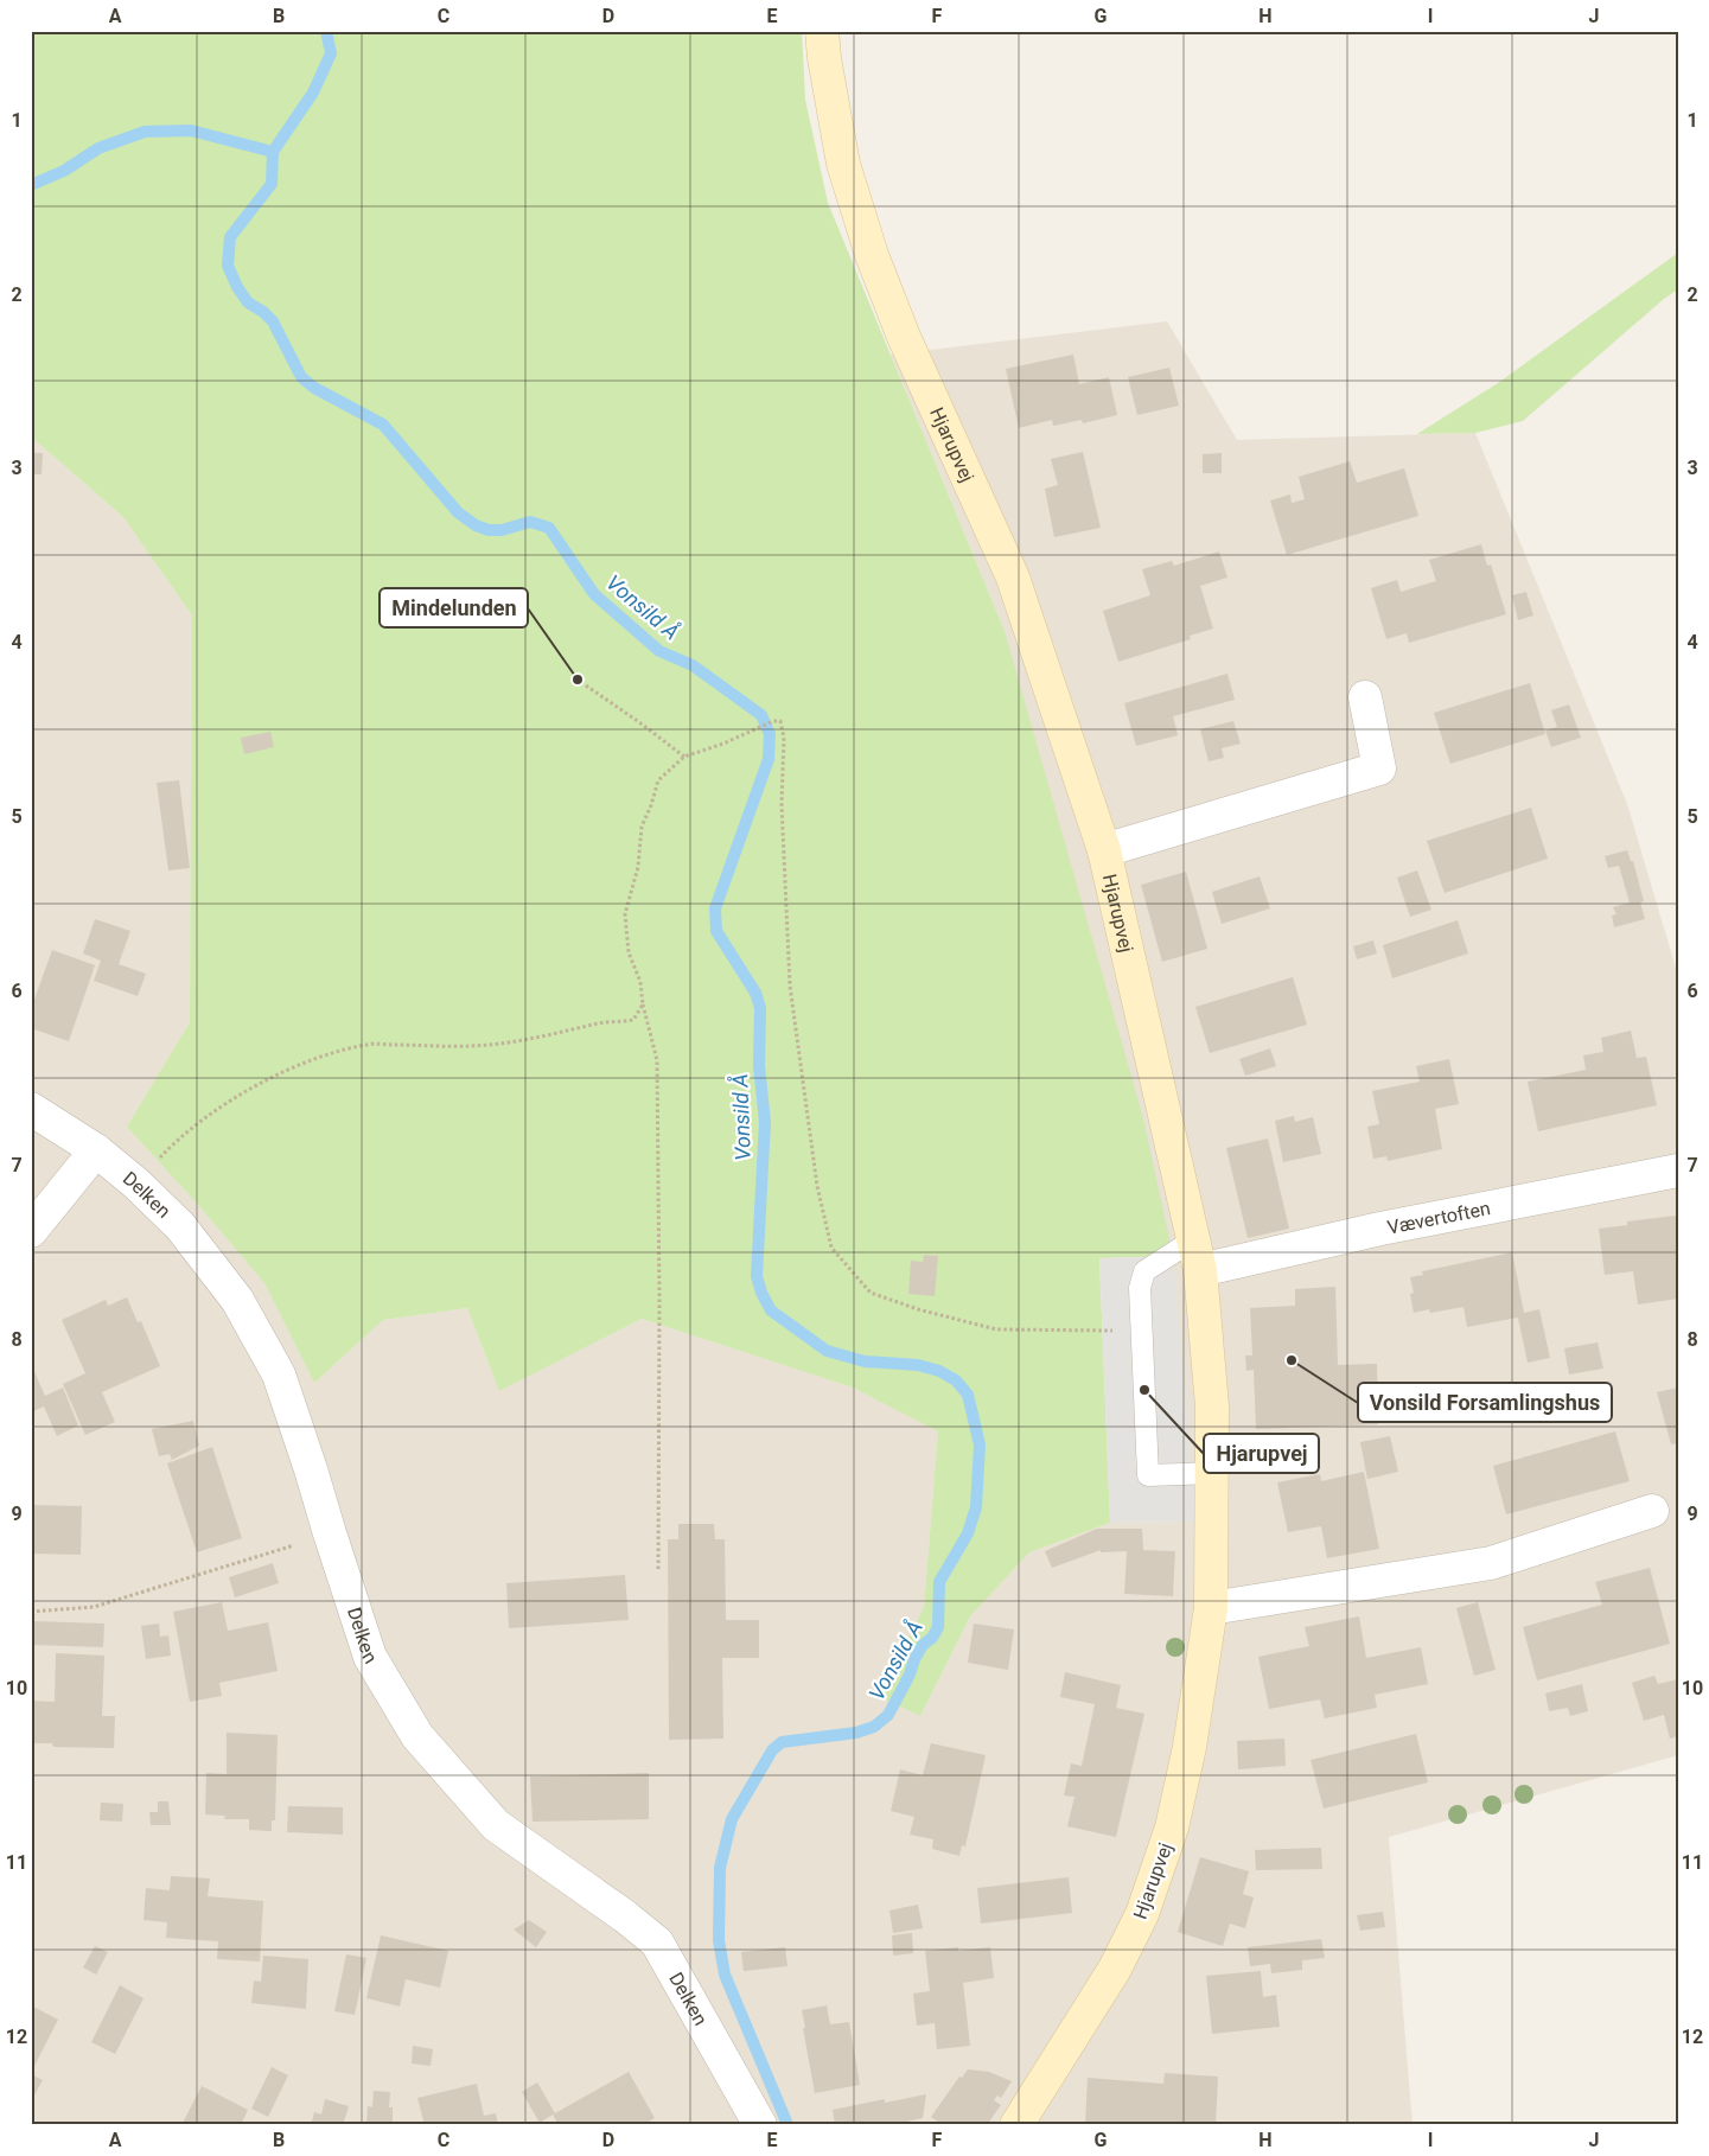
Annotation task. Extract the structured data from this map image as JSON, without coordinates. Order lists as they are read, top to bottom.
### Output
{
  "streets": {
    "street": ["Hjarupvej", "Delken", "Vævertoften"]
  },
  "crossings": [
    ["Hjarupvej", "Vævertoften"]
  ],
  "water": ["Vonsild Å"],
  "places": ["Mindelunden", "Vonsild Forsamlingshus", "Hjarupvej"],
  "grid": {
    "columns": [
      "A",
      "B",
      "C",
      "D",
      "E",
      "F",
      "G",
      "H",
      "I",
      "J"
    ],
    "rows": [
      "1",
      "2",
      "3",
      "4",
      "5",
      "6",
      "7",
      "8",
      "9",
      "10",
      "11",
      "12"
    ]
  }
}
